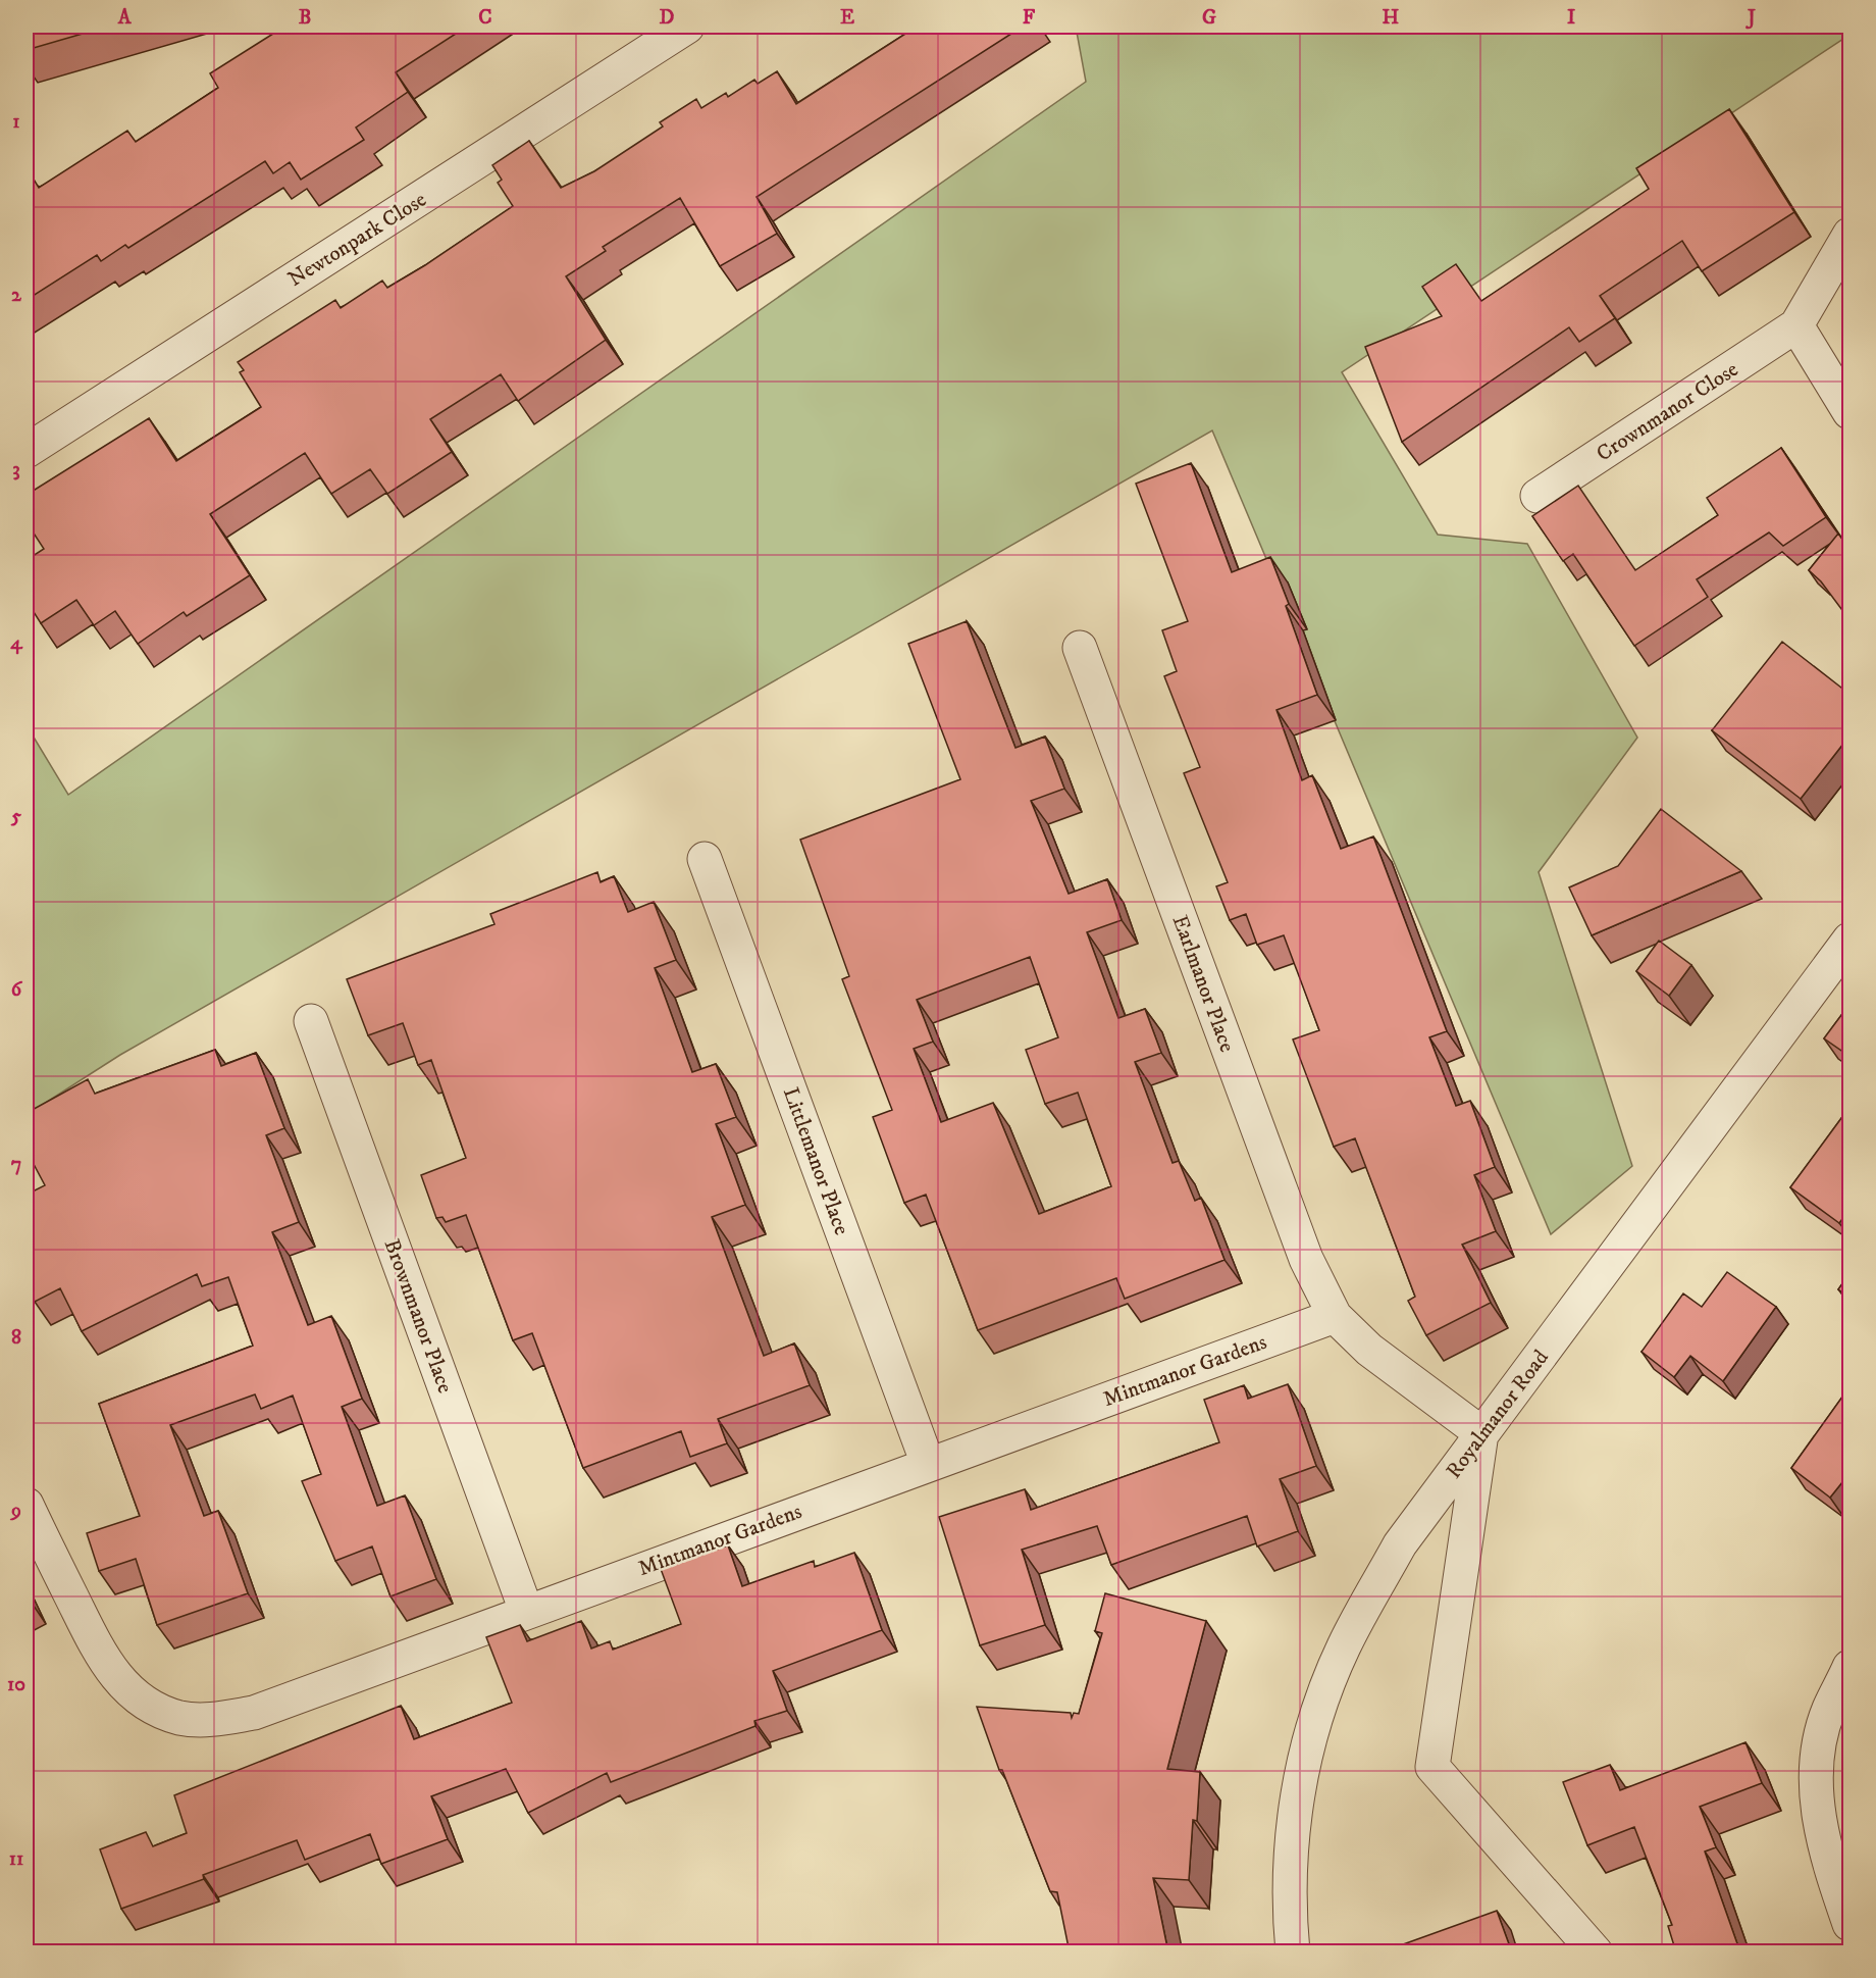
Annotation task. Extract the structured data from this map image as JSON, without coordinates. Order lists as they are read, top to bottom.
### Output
{
  "streets": {
    "street": [
      "Newtonpark Close",
      "Crownmanor Close",
      "Earlmanor Place",
      "Littlemanor Place",
      "Brownmanor Place",
      "Mintmanor Gardens",
      "Royalmanor Road"
    ]
  },
  "crossings": [
    ["Earlmanor Place", "Mintmanor Gardens"],
    ["Littlemanor Place", "Mintmanor Gardens"],
    ["Brownmanor Place", "Mintmanor Gardens"]
  ],
  "grid": {
    "columns": [
      "A",
      "B",
      "C",
      "D",
      "E",
      "F",
      "G",
      "H",
      "I",
      "J"
    ],
    "rows": [
      "1",
      "2",
      "3",
      "4",
      "5",
      "6",
      "7",
      "8",
      "9",
      "10",
      "11"
    ]
  }
}
